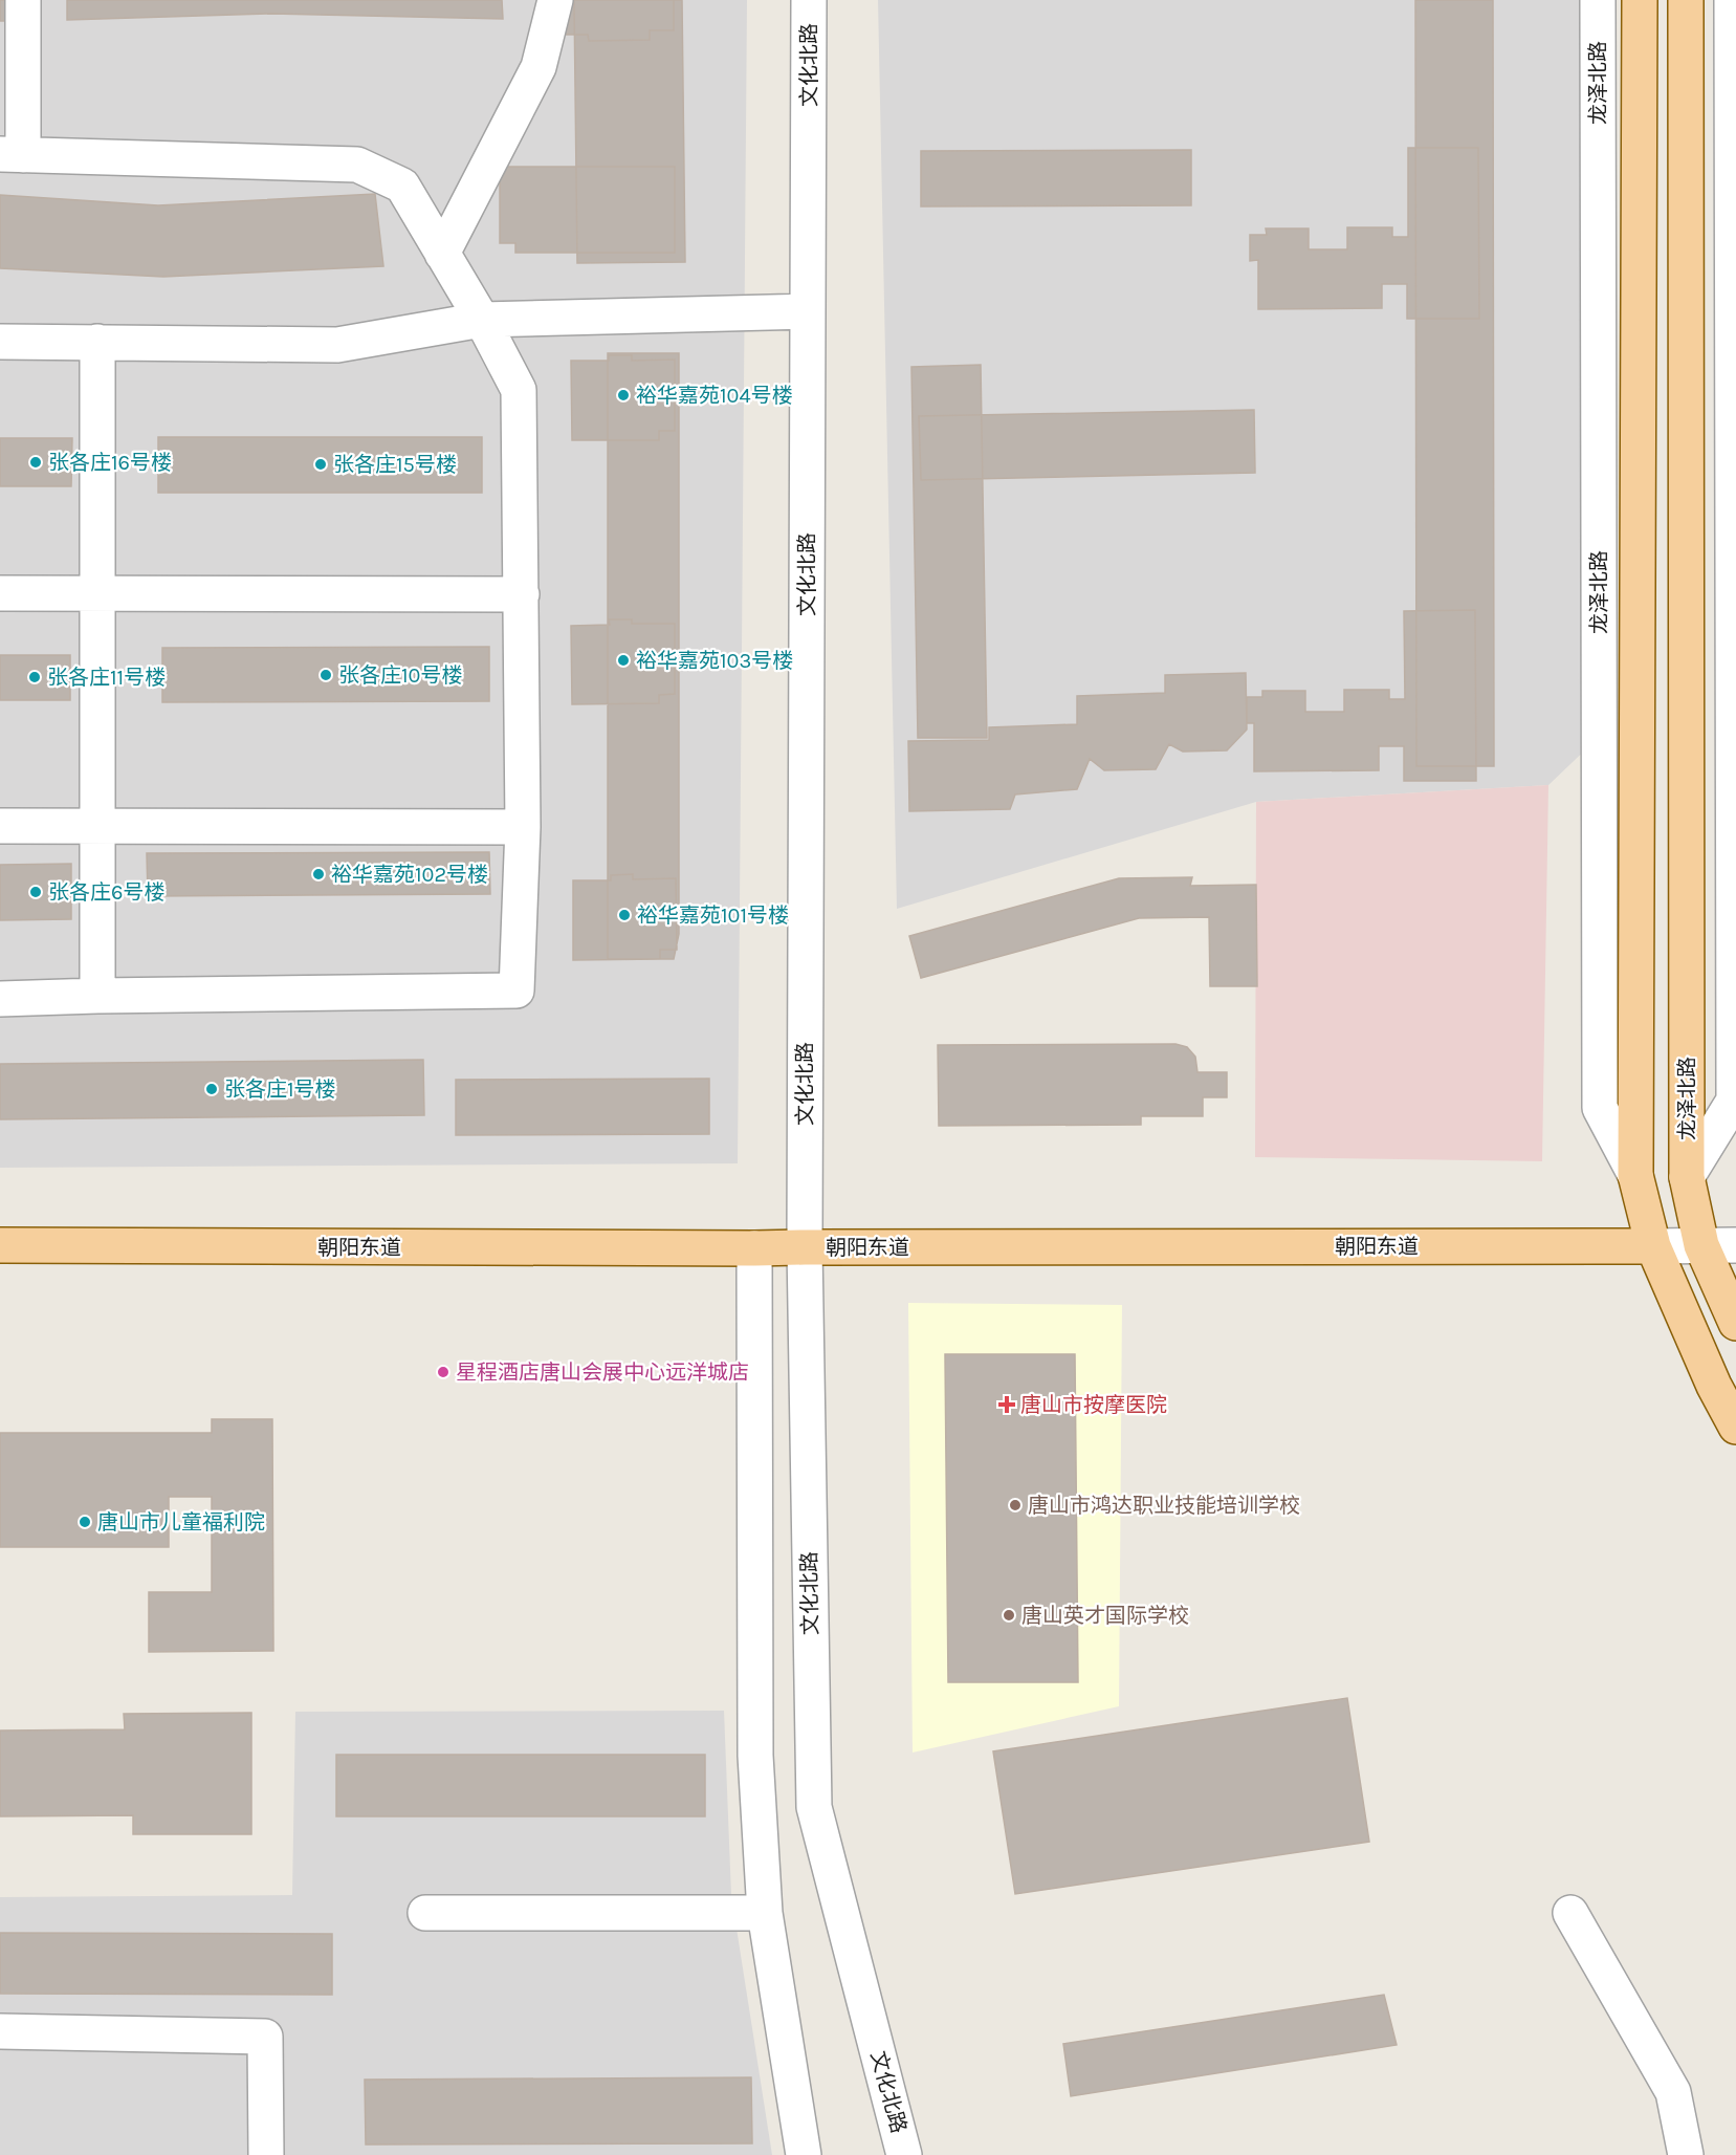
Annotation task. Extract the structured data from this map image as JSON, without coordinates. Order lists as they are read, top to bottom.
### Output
{
  "streets": {
    "main road": ["龙泽北路", "朝阳东道"],
    "street": ["文化北路"]
  },
  "crossings": [
    ["文化北路", "朝阳东道"],
    ["龙泽北路", "朝阳东道"]
  ],
  "places": {
    "other": [
      "裕华嘉苑104号楼",
      "张各庄16号楼",
      "张各庄15号楼",
      "裕华嘉苑103号楼",
      "张各庄10号楼",
      "张各庄11号楼",
      "裕华嘉苑102号楼",
      "张各庄6号楼",
      "裕华嘉苑101号楼",
      "张各庄1号楼",
      "星程酒店唐山会展中心远洋城店",
      "唐山市鸿达职业技能培训学校",
      "唐山市儿童福利院",
      "唐山英才国际学校"
    ],
    "health": ["唐山市按摩医院"]
  }
}
